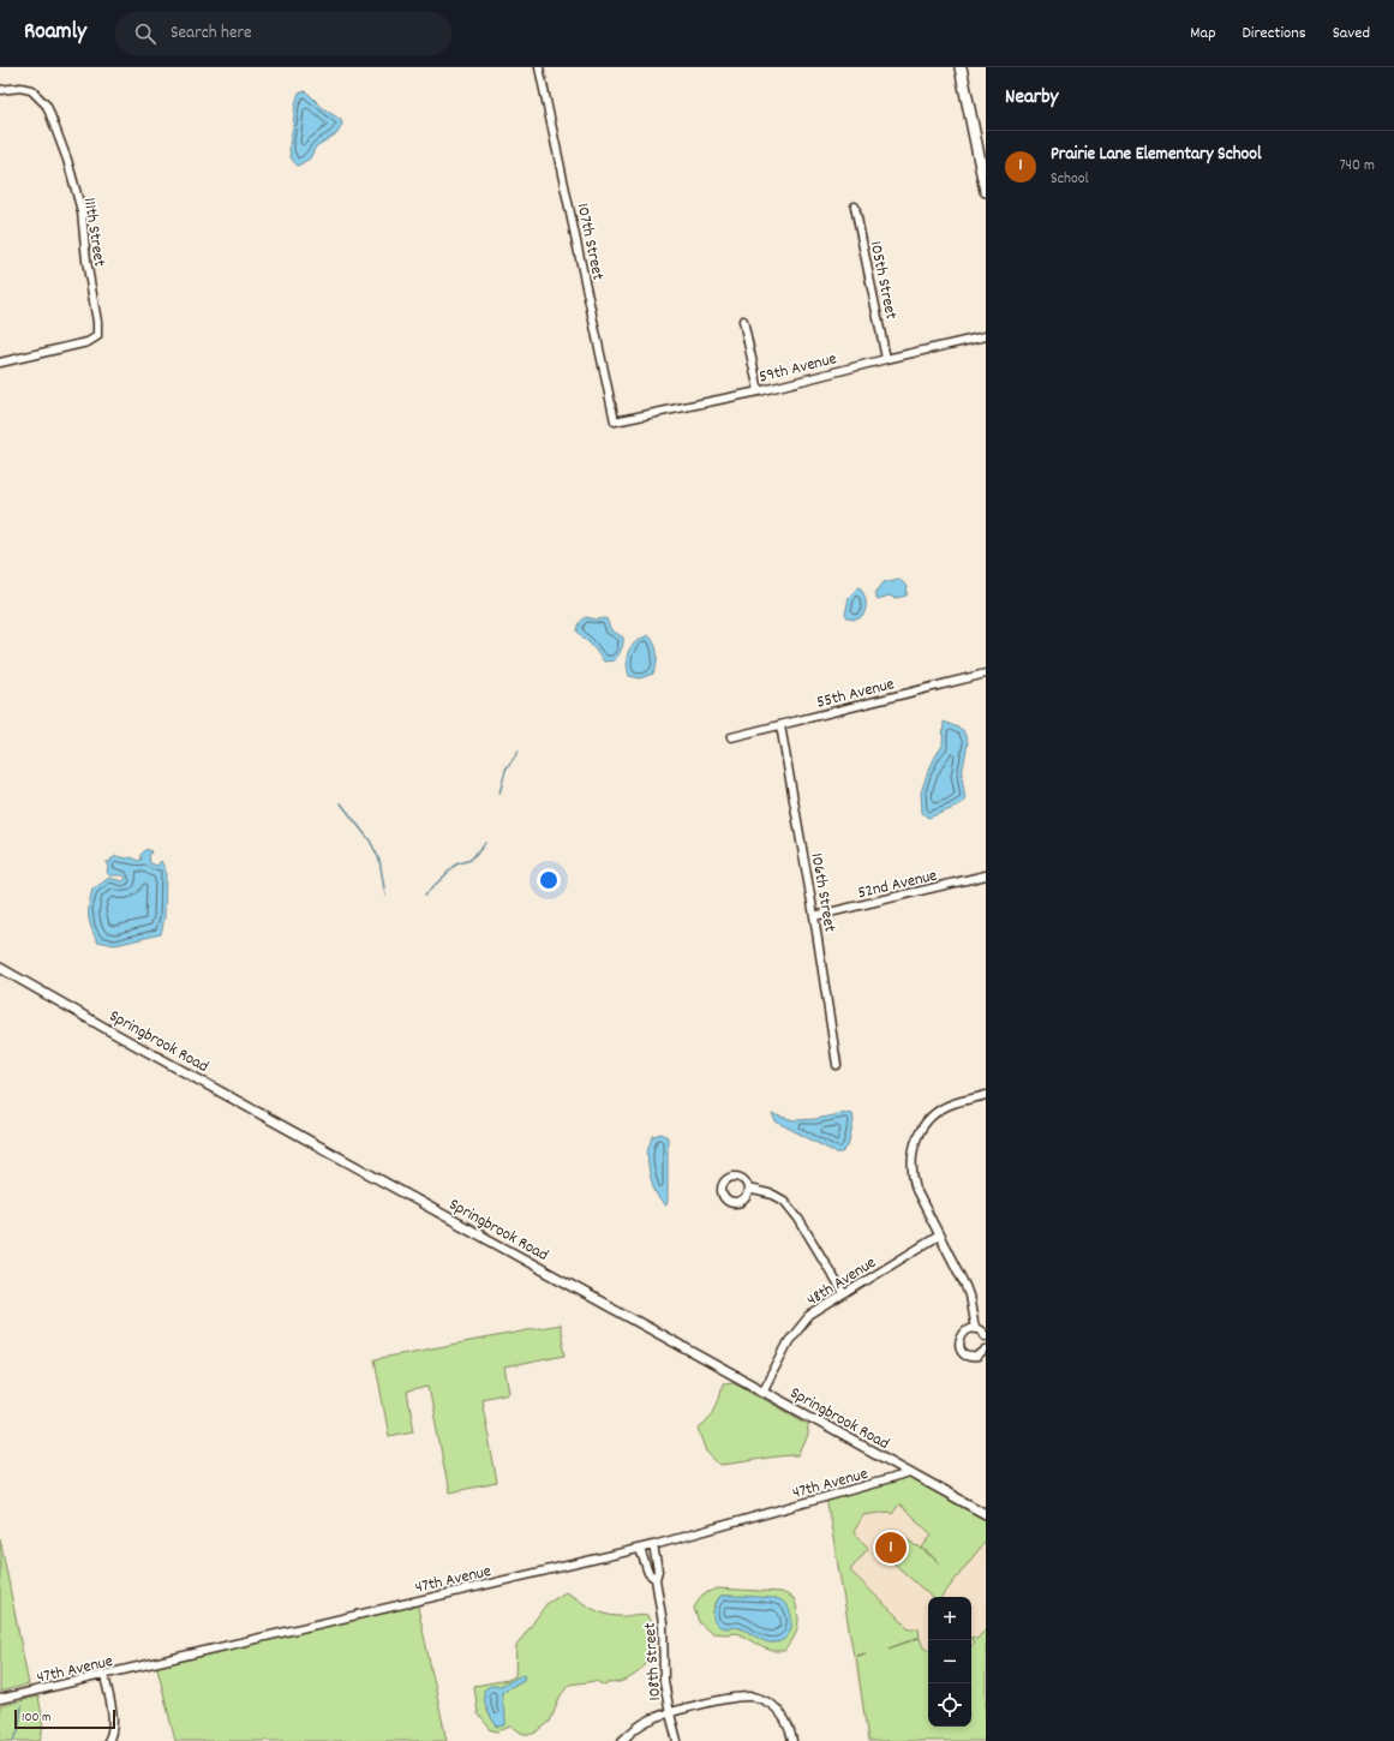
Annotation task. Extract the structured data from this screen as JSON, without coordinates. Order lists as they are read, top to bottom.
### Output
{
  "streets": {
    "street": [
      "111th Street",
      "107th Street",
      "105th Street",
      "59th Avenue",
      "55th Avenue",
      "52nd Avenue",
      "106th Street",
      "Springbrook Road",
      "48th Avenue",
      "47th Avenue",
      "108th Street"
    ]
  },
  "crossings": [
    ["107th Street", "59th Avenue"],
    ["105th Street", "59th Avenue"],
    ["55th Avenue", "106th Street"],
    ["52nd Avenue", "106th Street"],
    ["Springbrook Road", "48th Avenue"],
    ["Springbrook Road", "47th Avenue"],
    ["47th Avenue", "108th Street"]
  ],
  "scale_bar": "100 m",
  "page": {
    "header": "Roamly",
    "search": "Search here",
    "nav": ["Map", "Directions", "Saved"],
    "heading": "Nearby",
    "list": [
      {
        "mark": "1",
        "name": "Prairie Lane Elementary School",
        "note": "School",
        "value": "740 m"
      }
    ],
    "pins": "1",
    "map_buttons": ["+", "−"],
    "scale": "100 m"
  }
}
